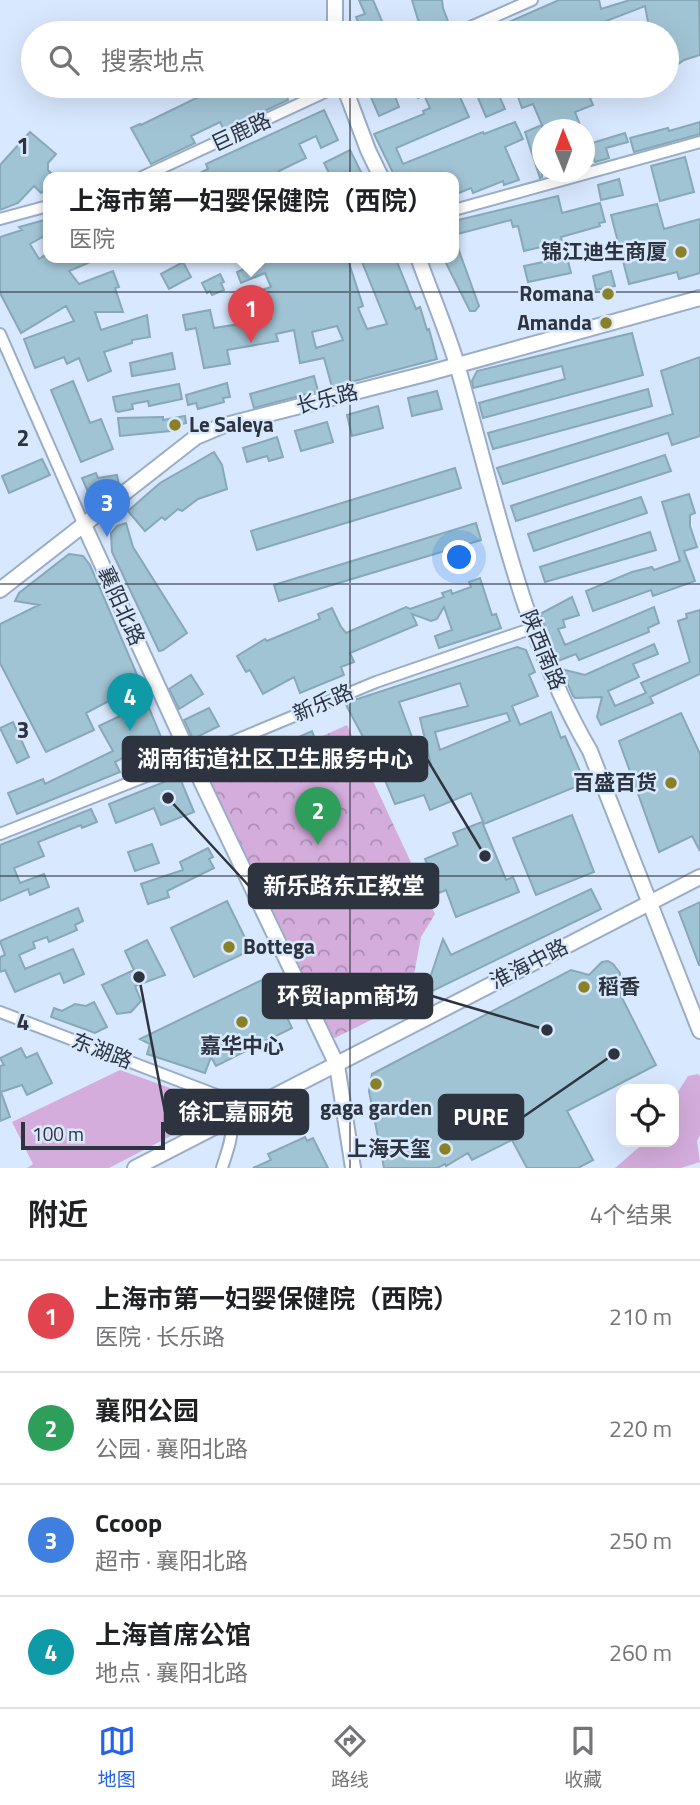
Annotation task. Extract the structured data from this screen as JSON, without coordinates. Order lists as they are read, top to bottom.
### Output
{
  "streets": {
    "main road": [
      "长乐路",
      "襄阳北路",
      "陕西南路",
      "淮海中路"
    ],
    "street": ["巨鹿路", "新乐路", "东湖路"]
  },
  "crossings": [
    ["长乐路", "襄阳北路"],
    ["长乐路", "陕西南路"],
    ["襄阳北路", "新乐路"],
    ["襄阳北路", "淮海中路"],
    ["陕西南路", "新乐路"],
    ["陕西南路", "淮海中路"],
    ["淮海中路", "东湖路"]
  ],
  "places": [
    "锦江迪生商厦",
    "Romana",
    "Amanda",
    "Le Saleya",
    "百盛百货",
    "新乐路东正教堂",
    "湖南街道社区卫生服务中心",
    "Bottega",
    "徐汇嘉丽苑",
    "稻香",
    "嘉华中心",
    "环贸iapm商场",
    "PURE",
    "gaga garden",
    "上海天玺"
  ],
  "scale_bar": "100 m",
  "north": "top",
  "page": {
    "search": "搜索地点",
    "popup": ["上海市第一妇婴保健院（西院）", "医院"],
    "pins": [
      "1",
      "3",
      "4",
      "2"
    ],
    "scale": "100 m",
    "heading": ["附近", "4个结果"],
    "list": [
      {
        "mark": "1",
        "name": "上海市第一妇婴保健院（西院）",
        "note": "医院 · 长乐路",
        "value": "210 m"
      },
      {
        "mark": "2",
        "name": "襄阳公园",
        "note": "公园 · 襄阳北路",
        "value": "220 m"
      },
      {
        "mark": "3",
        "name": "Ccoop",
        "note": "超市 · 襄阳北路",
        "value": "250 m"
      },
      {
        "mark": "4",
        "name": "上海首席公馆",
        "note": "地点 · 襄阳北路",
        "value": "260 m"
      }
    ],
    "nav": ["地图", "路线", "收藏"]
  },
  "grid": {
    "rows": [
      "1",
      "2",
      "3",
      "4"
    ]
  }
}
